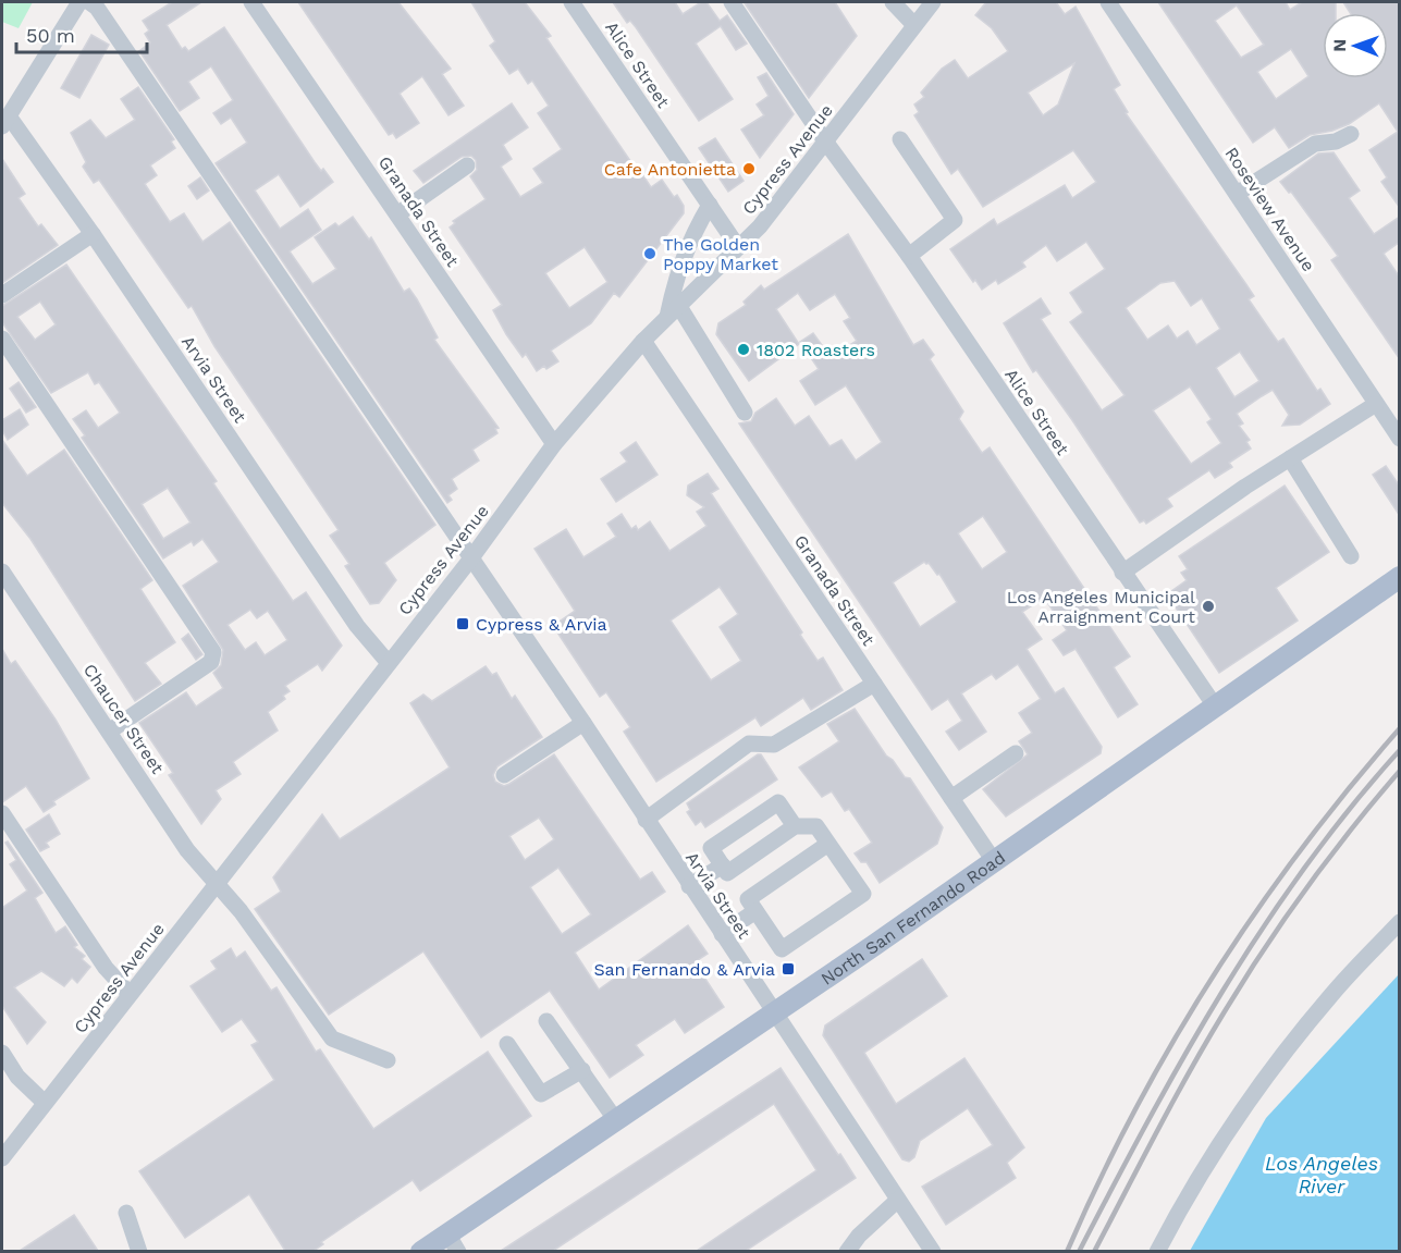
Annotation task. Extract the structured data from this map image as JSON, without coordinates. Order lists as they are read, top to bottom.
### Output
{
  "streets": {
    "main road": ["North San Fernando Road"],
    "street": [
      "Alice Street",
      "Cypress Avenue",
      "Roseview Avenue",
      "Granada Street",
      "Arvia Street",
      "Chaucer Street"
    ]
  },
  "crossings": [
    ["Alice Street", "Cypress Avenue"],
    ["Alice Street", "North San Fernando Road"],
    ["Cypress Avenue", "Granada Street"],
    ["Cypress Avenue", "Arvia Street"],
    ["Cypress Avenue", "Chaucer Street"],
    ["Granada Street", "North San Fernando Road"],
    ["Arvia Street", "North San Fernando Road"]
  ],
  "water": ["Los Angeles River"],
  "places": {
    "other": [
      "Cafe Antonietta",
      "The Golden Poppy Market",
      "1802 Roasters",
      "Los Angeles Municipal Arraignment Court"
    ],
    "transit": ["Cypress & Arvia", "San Fernando & Arvia"]
  },
  "scale_bar": "50 m",
  "north": "left"
}
